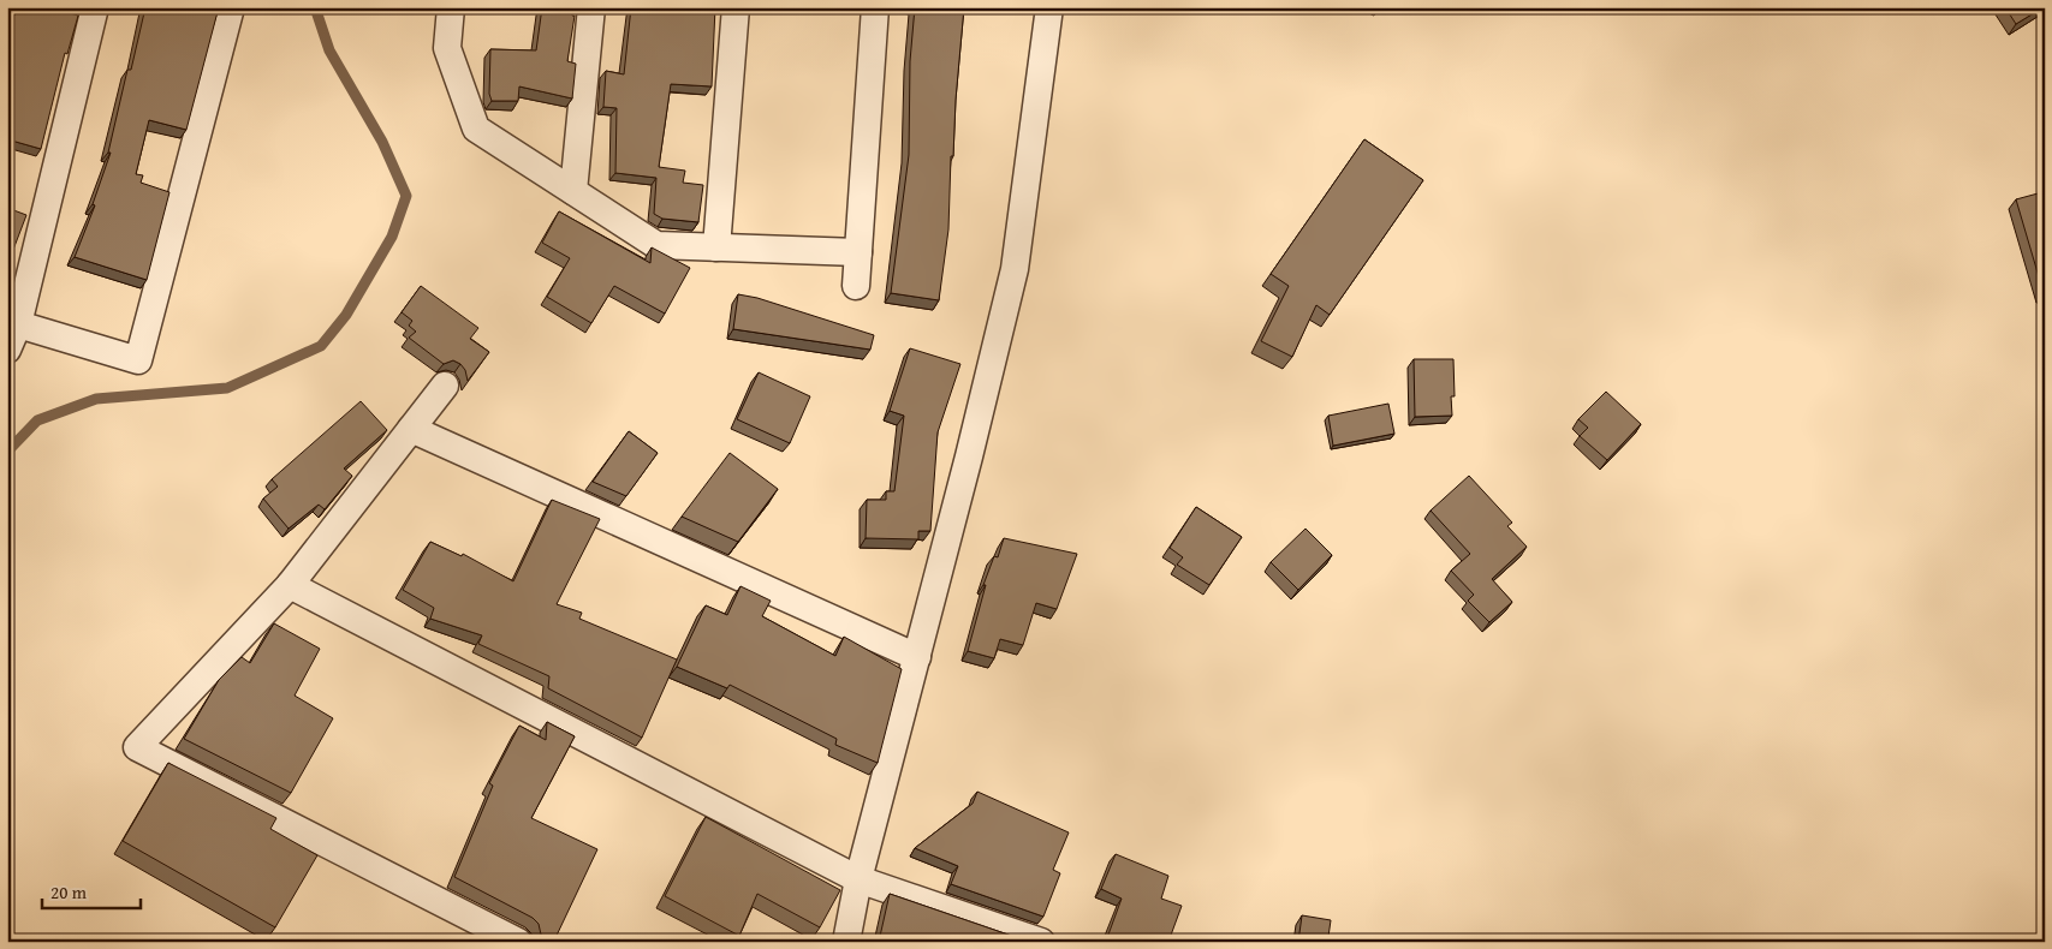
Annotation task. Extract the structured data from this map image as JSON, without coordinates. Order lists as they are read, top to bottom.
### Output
{
  "scale_bar": "20 m"
}
